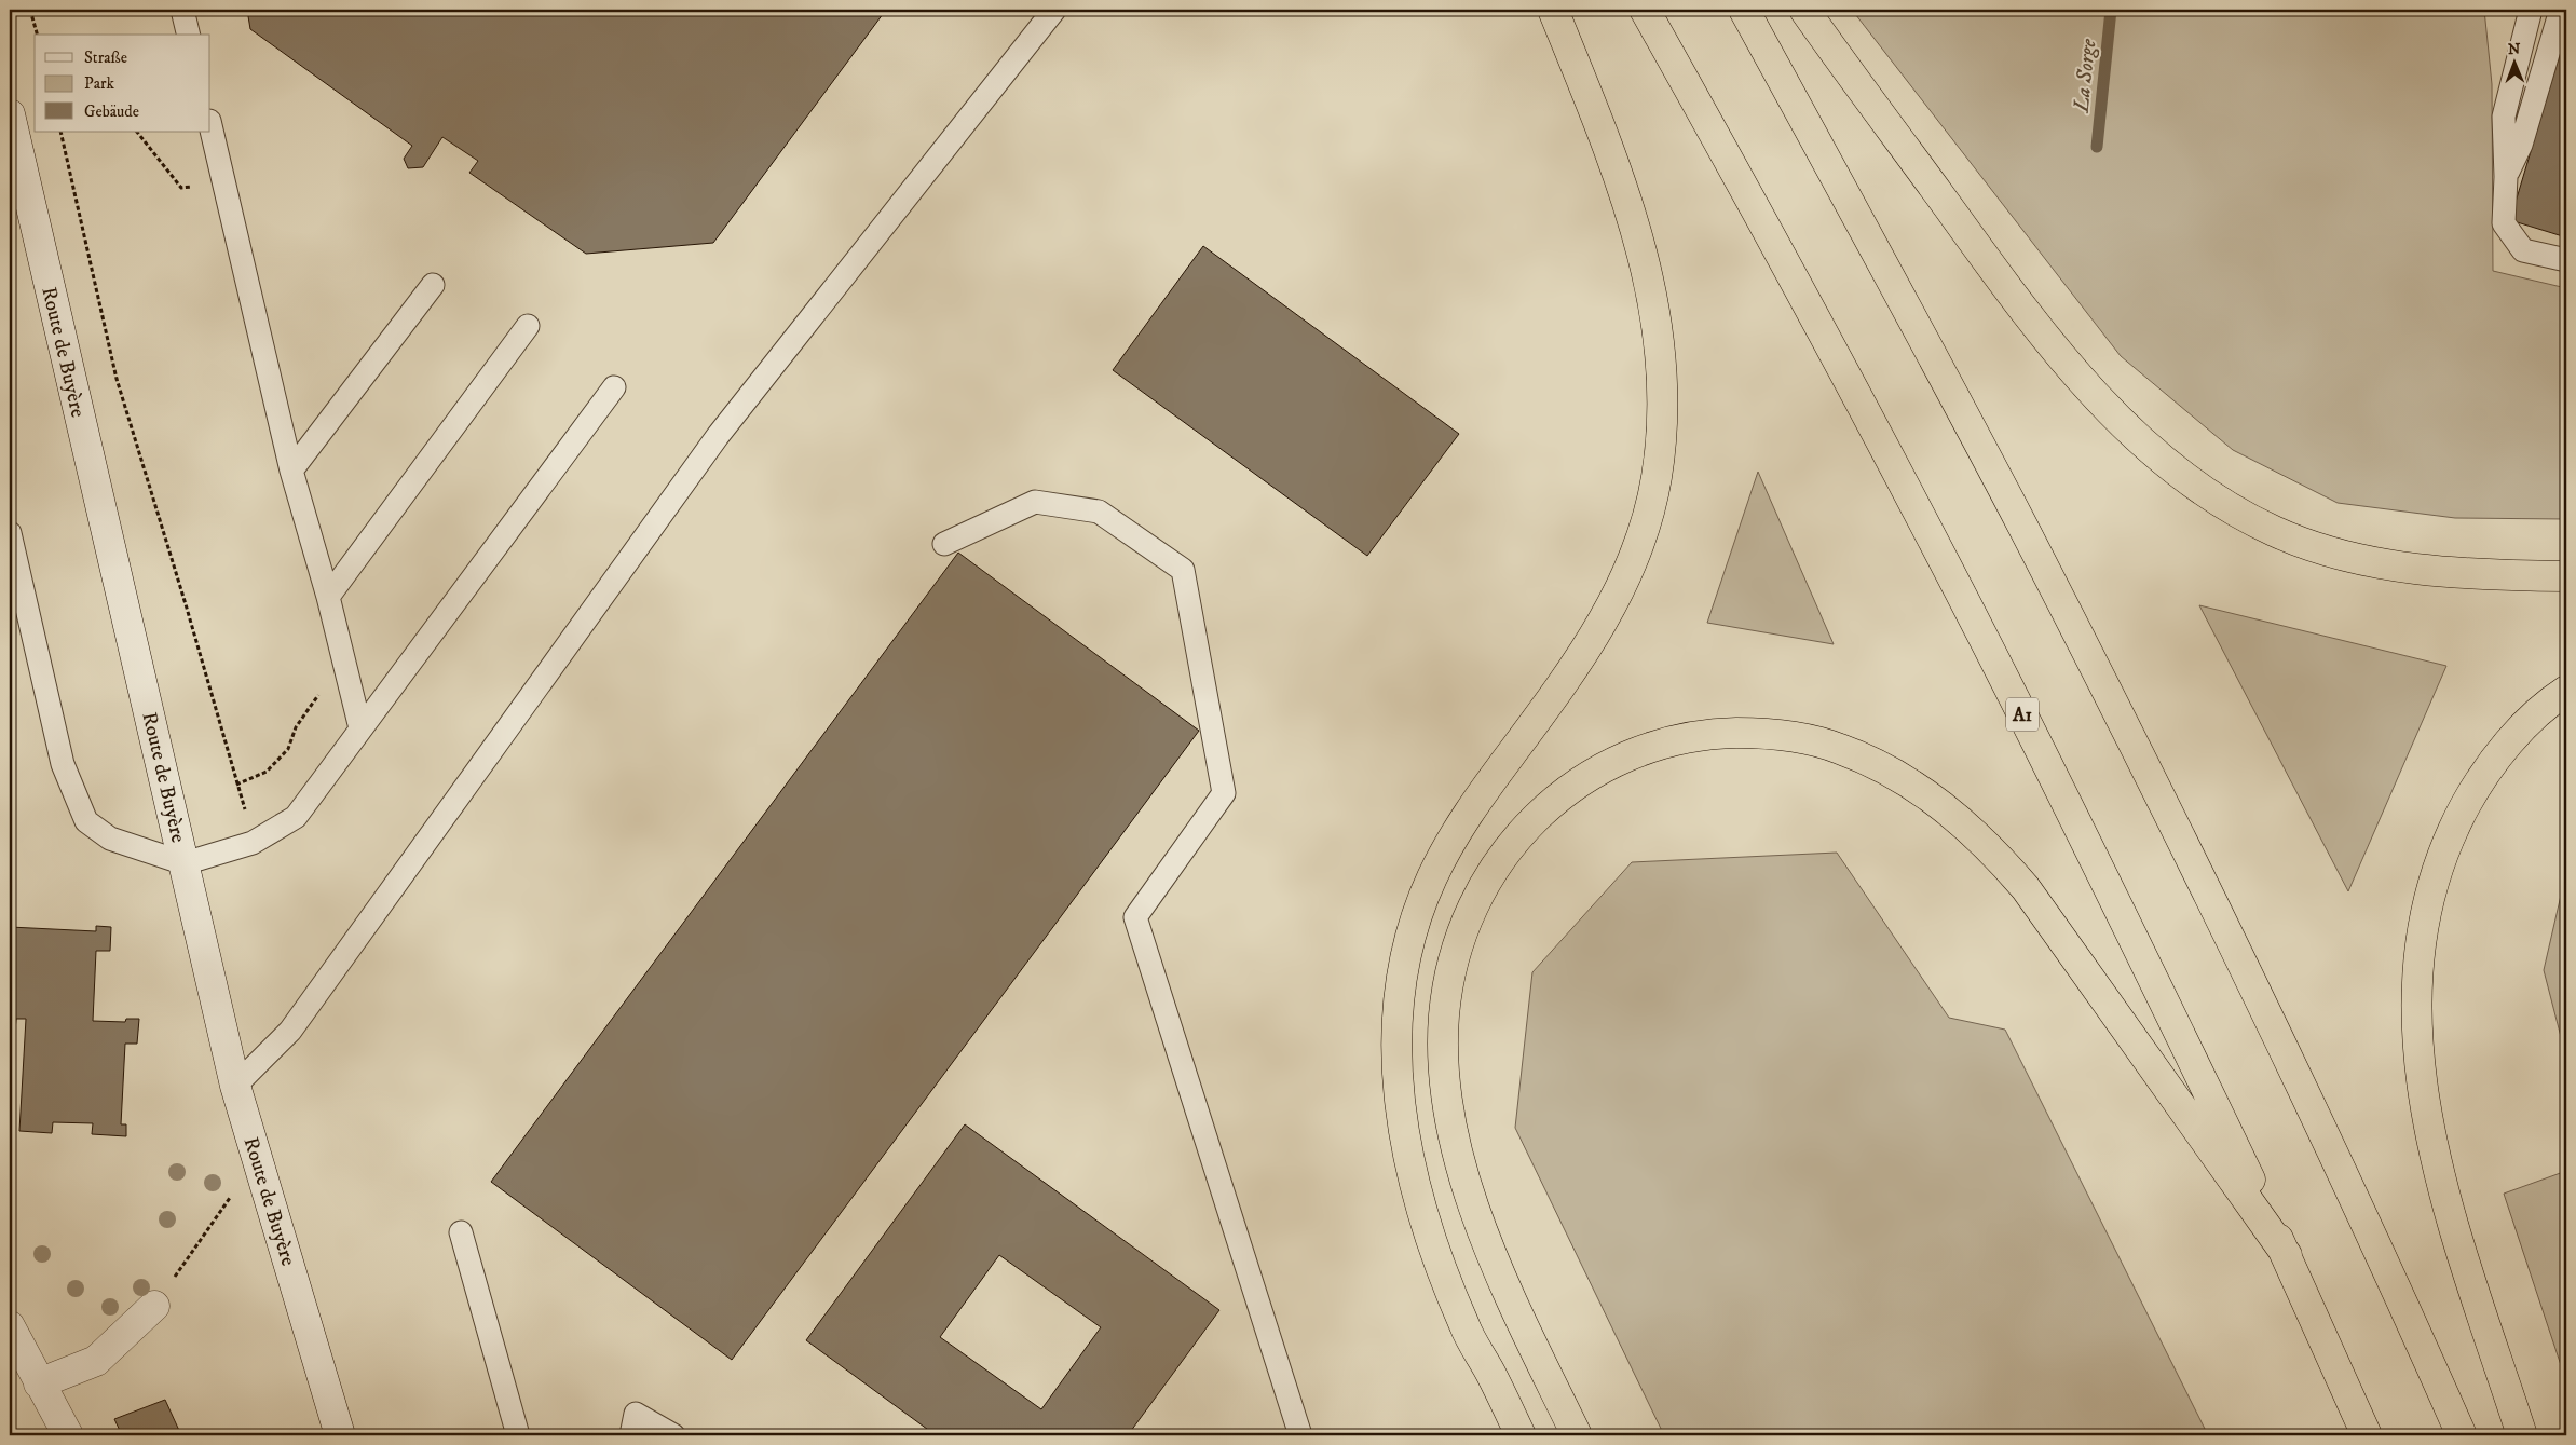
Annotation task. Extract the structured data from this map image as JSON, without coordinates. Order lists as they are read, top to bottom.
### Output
{
  "streets": {
    "highway": ["A1"],
    "main road": ["Route de Buyère"]
  },
  "water": ["La Sorge"],
  "legend": ["Straße", "Park", "Gebäude"],
  "north": "top"
}
